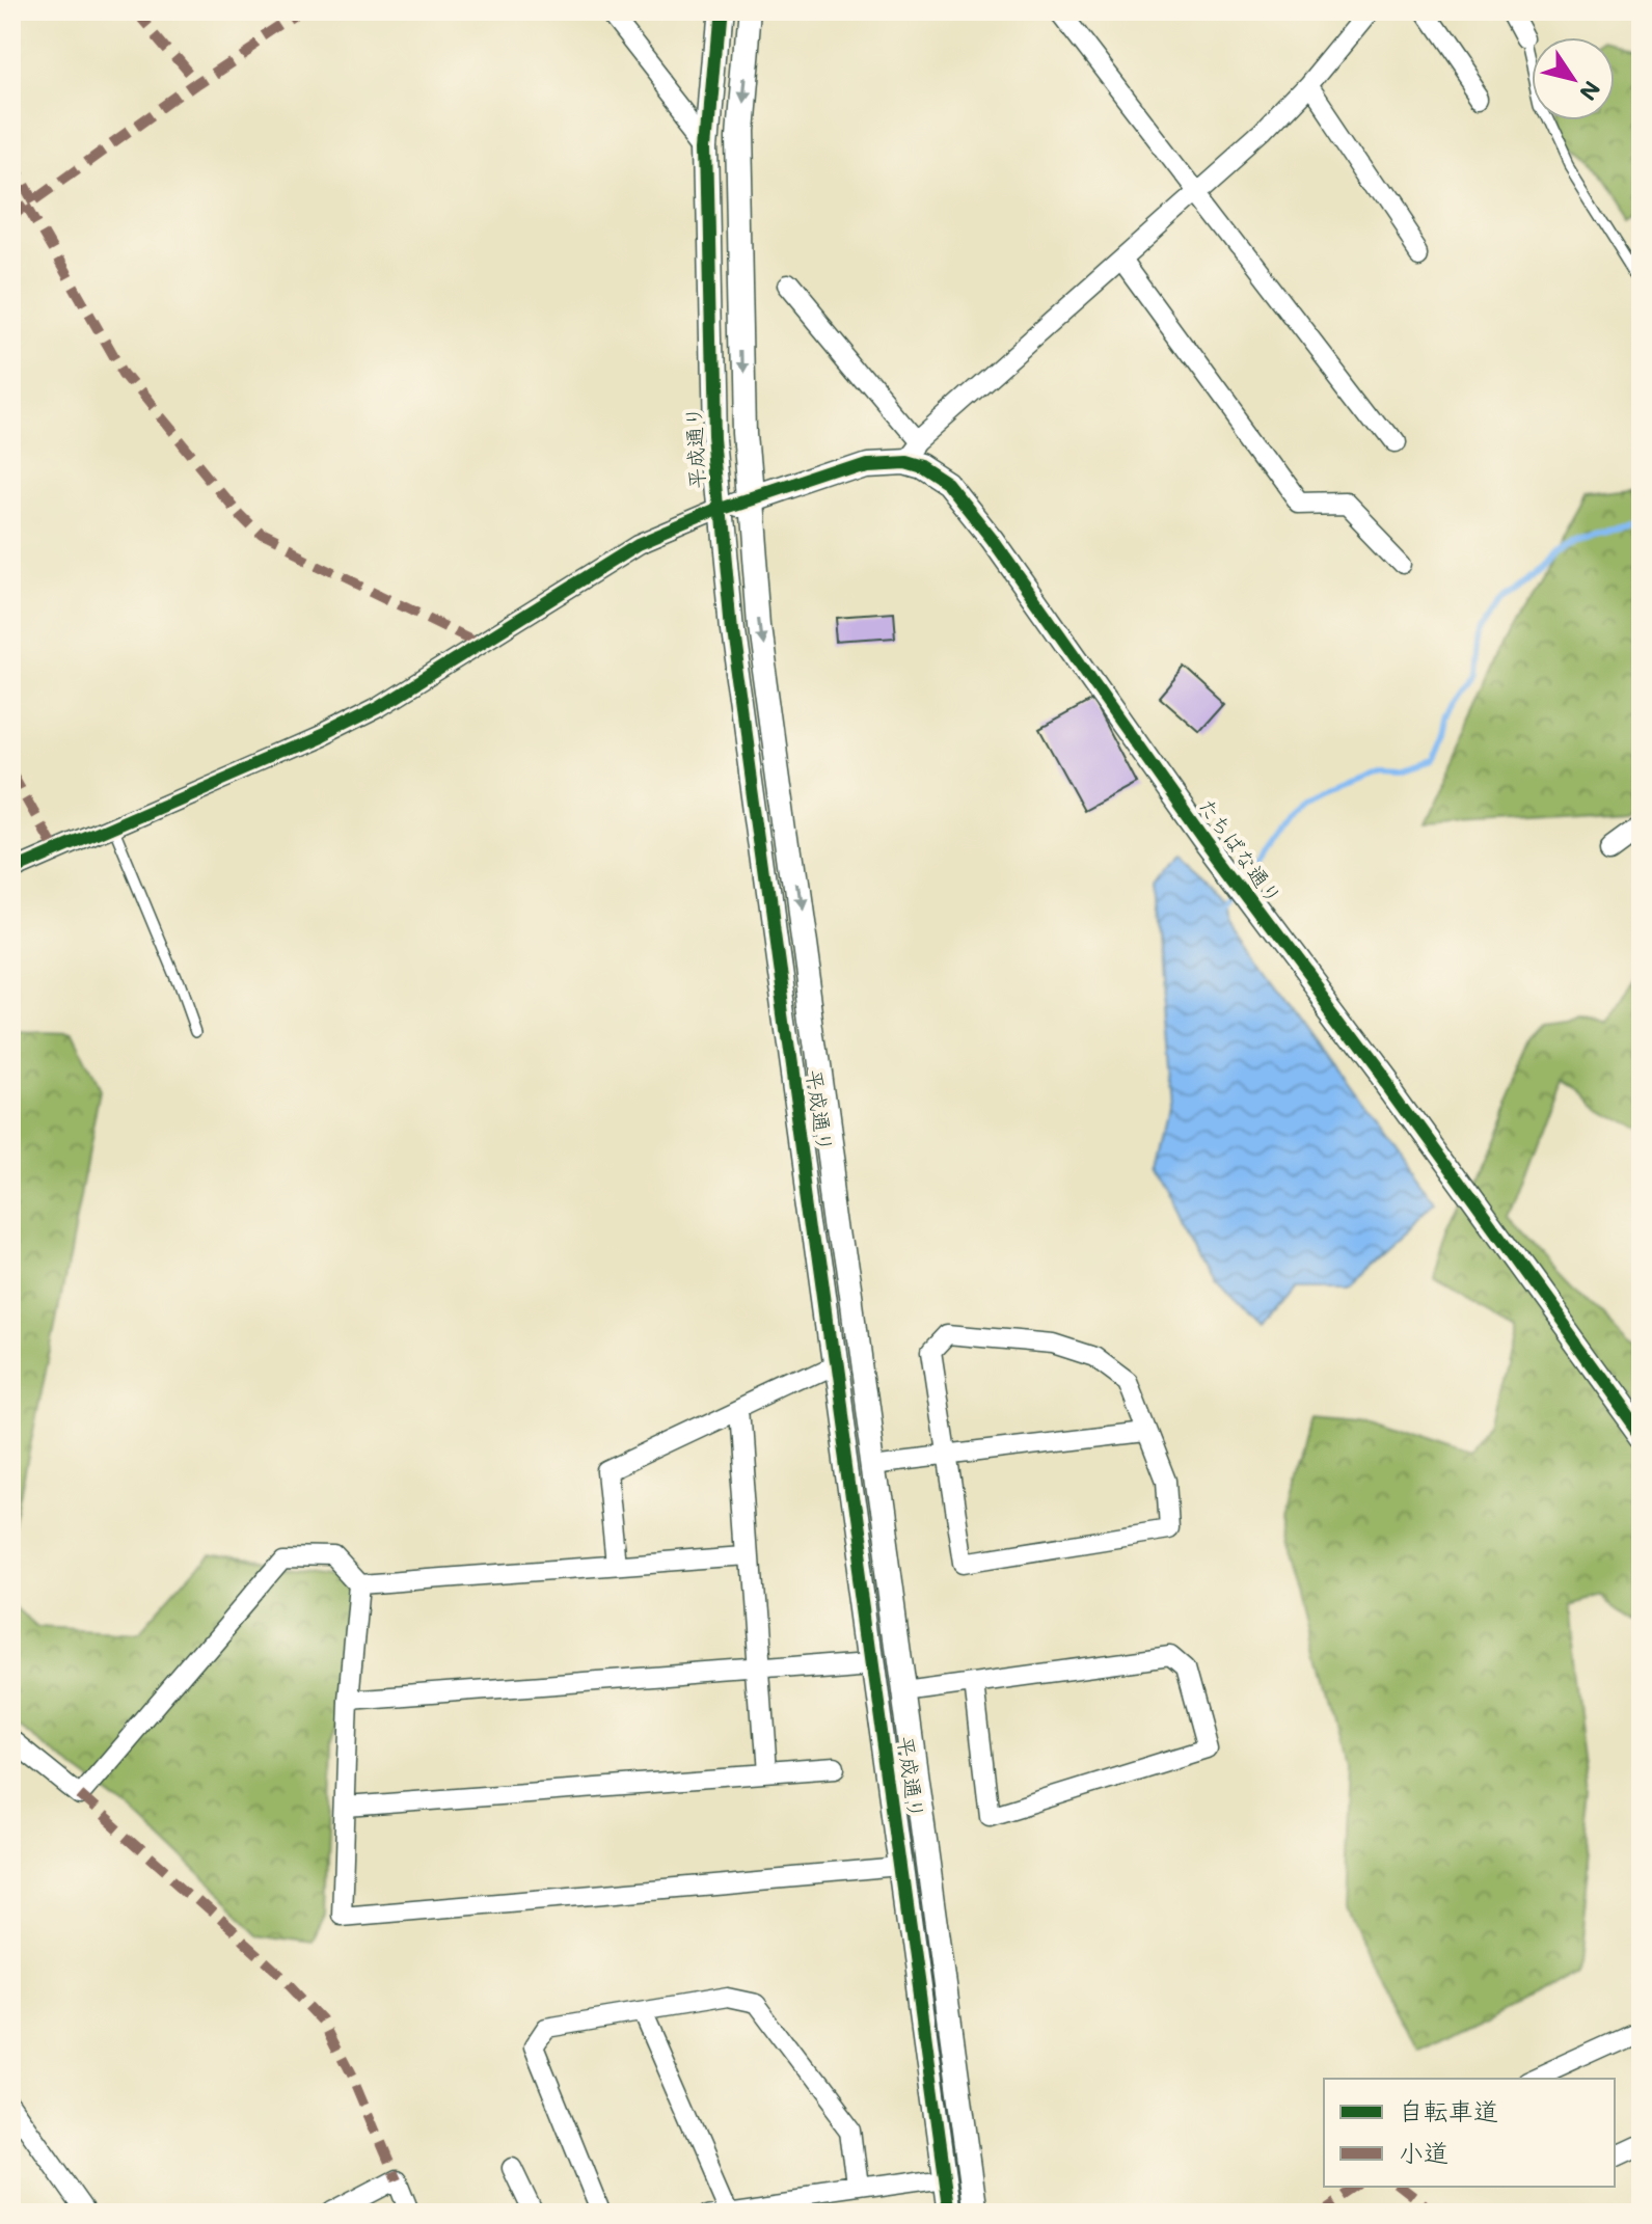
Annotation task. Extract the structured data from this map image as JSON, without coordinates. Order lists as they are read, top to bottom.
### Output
{
  "streets": {
    "street": ["平成通り", "たちばな通り"]
  },
  "crossings": [
    ["平成通り", "たちばな通り"]
  ],
  "legend": ["自転車道", "小道"],
  "north": "bottom right"
}
